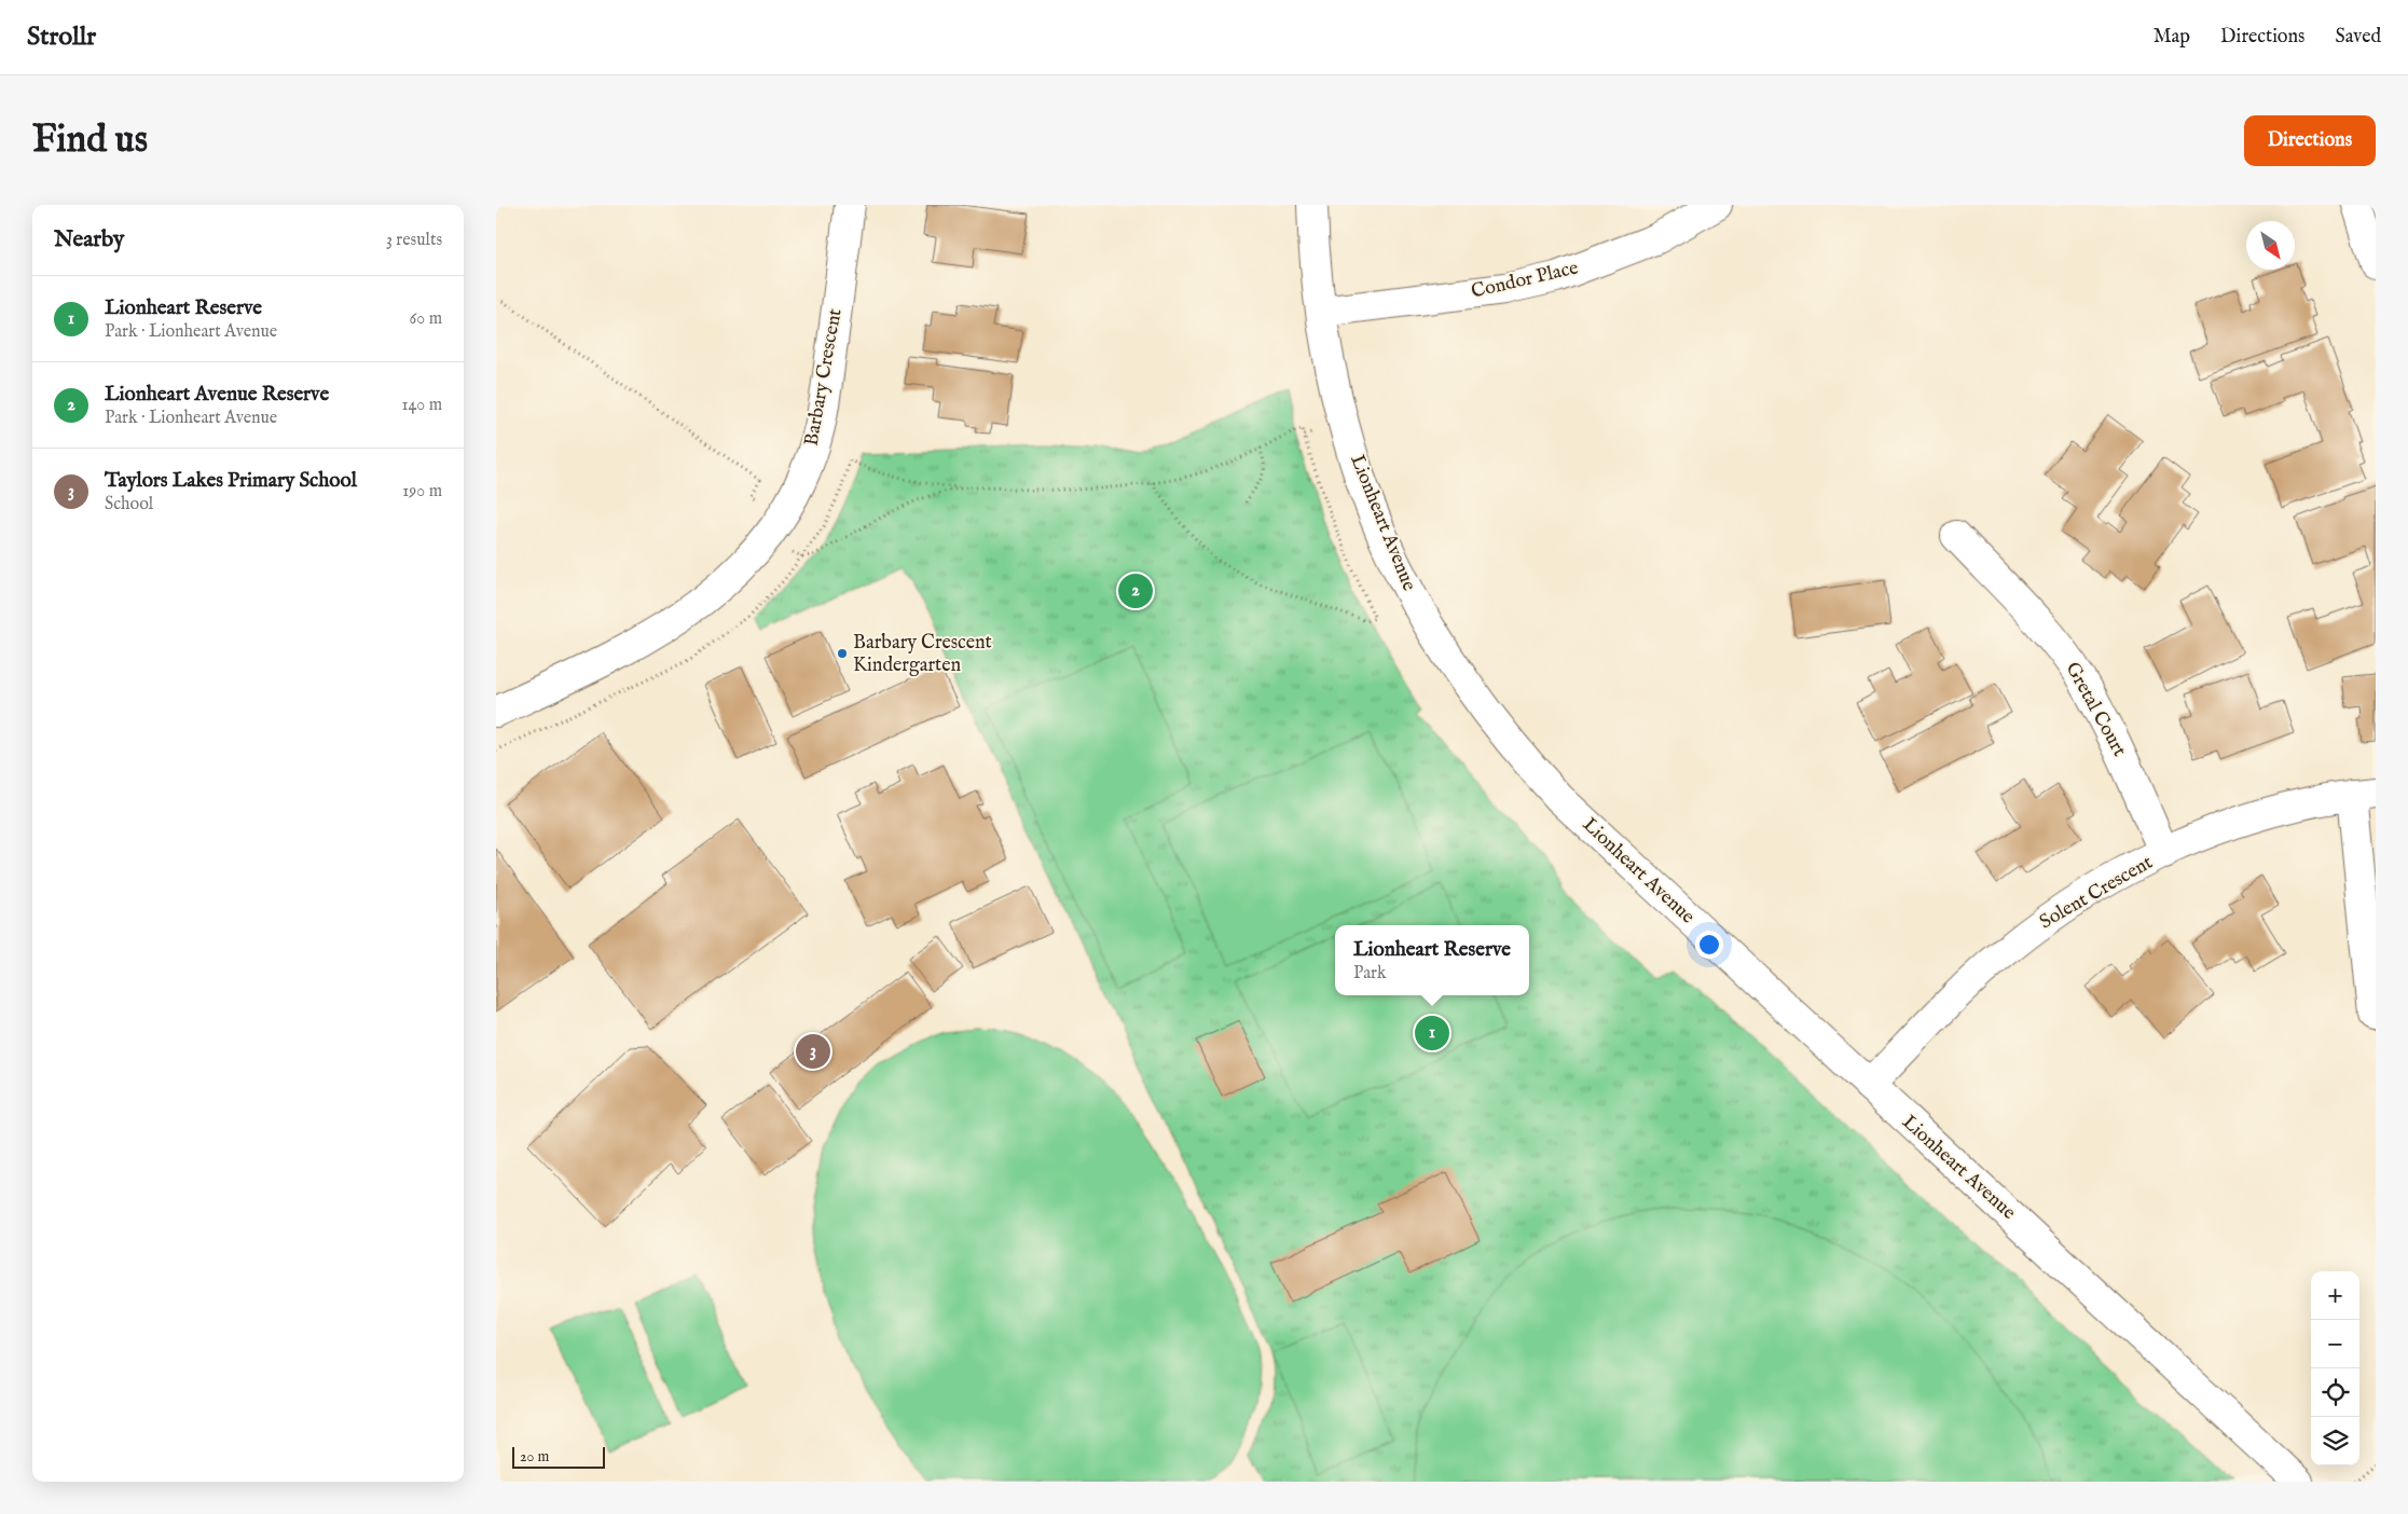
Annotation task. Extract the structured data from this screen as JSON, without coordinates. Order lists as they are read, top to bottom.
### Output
{
  "streets": {
    "street": [
      "Condor Place",
      "Barbary Crescent",
      "Lionheart Avenue",
      "Gretal Court",
      "Solent Crescent"
    ]
  },
  "crossings": [
    ["Condor Place", "Lionheart Avenue"],
    ["Lionheart Avenue", "Solent Crescent"],
    ["Gretal Court", "Solent Crescent"]
  ],
  "places": ["Barbary Crescent Kindergarten"],
  "scale_bar": "20 m",
  "north": "bottom right",
  "page": {
    "header": "Strollr",
    "nav": ["Map", "Directions", "Saved"],
    "buttons": "Directions",
    "title": "Find us",
    "heading": ["Nearby", "3 results"],
    "list": [
      {
        "mark": "1",
        "name": "Lionheart Reserve",
        "note": "Park · Lionheart Avenue",
        "value": "60 m"
      },
      {
        "mark": "2",
        "name": "Lionheart Avenue Reserve",
        "note": "Park · Lionheart Avenue",
        "value": "140 m"
      },
      {
        "mark": "3",
        "name": "Taylors Lakes Primary School",
        "note": "School",
        "value": "190 m"
      }
    ],
    "pins": ["2", "1", "3"],
    "popup": ["Lionheart Reserve", "Park"],
    "map_buttons": ["+", "−"],
    "scale": "20 m"
  }
}
